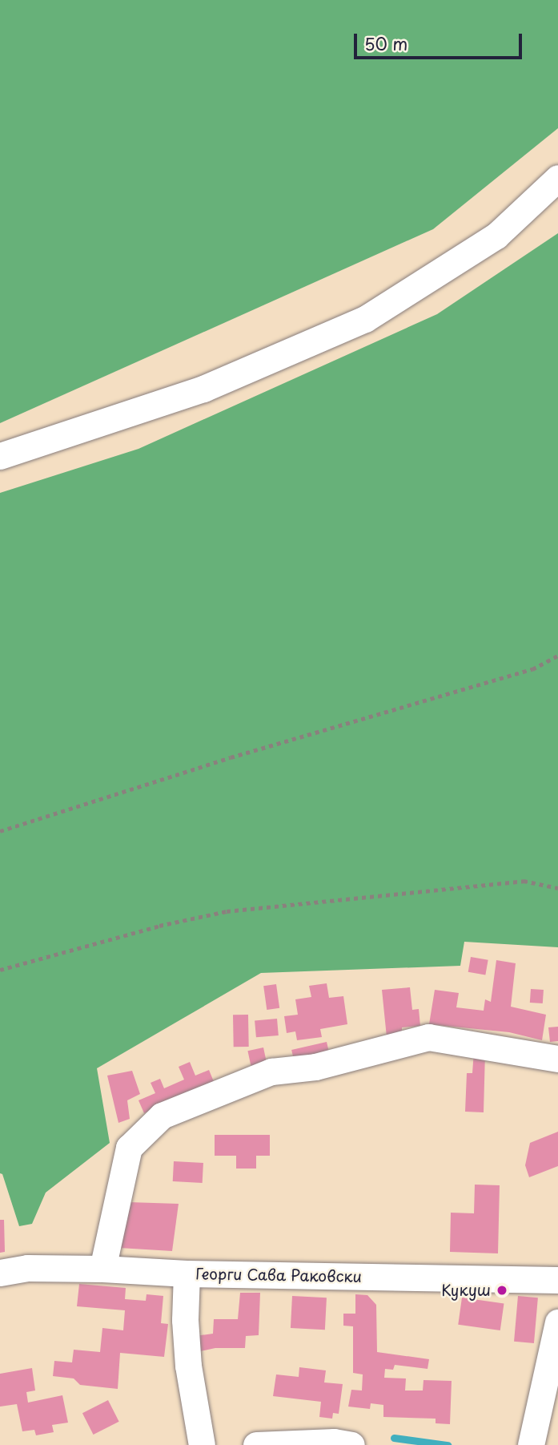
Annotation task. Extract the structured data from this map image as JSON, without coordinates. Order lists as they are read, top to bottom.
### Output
{
  "streets": {
    "street": ["Георги Сава Раковски"]
  },
  "places": ["Кукуш"],
  "scale_bar": "50 m"
}
